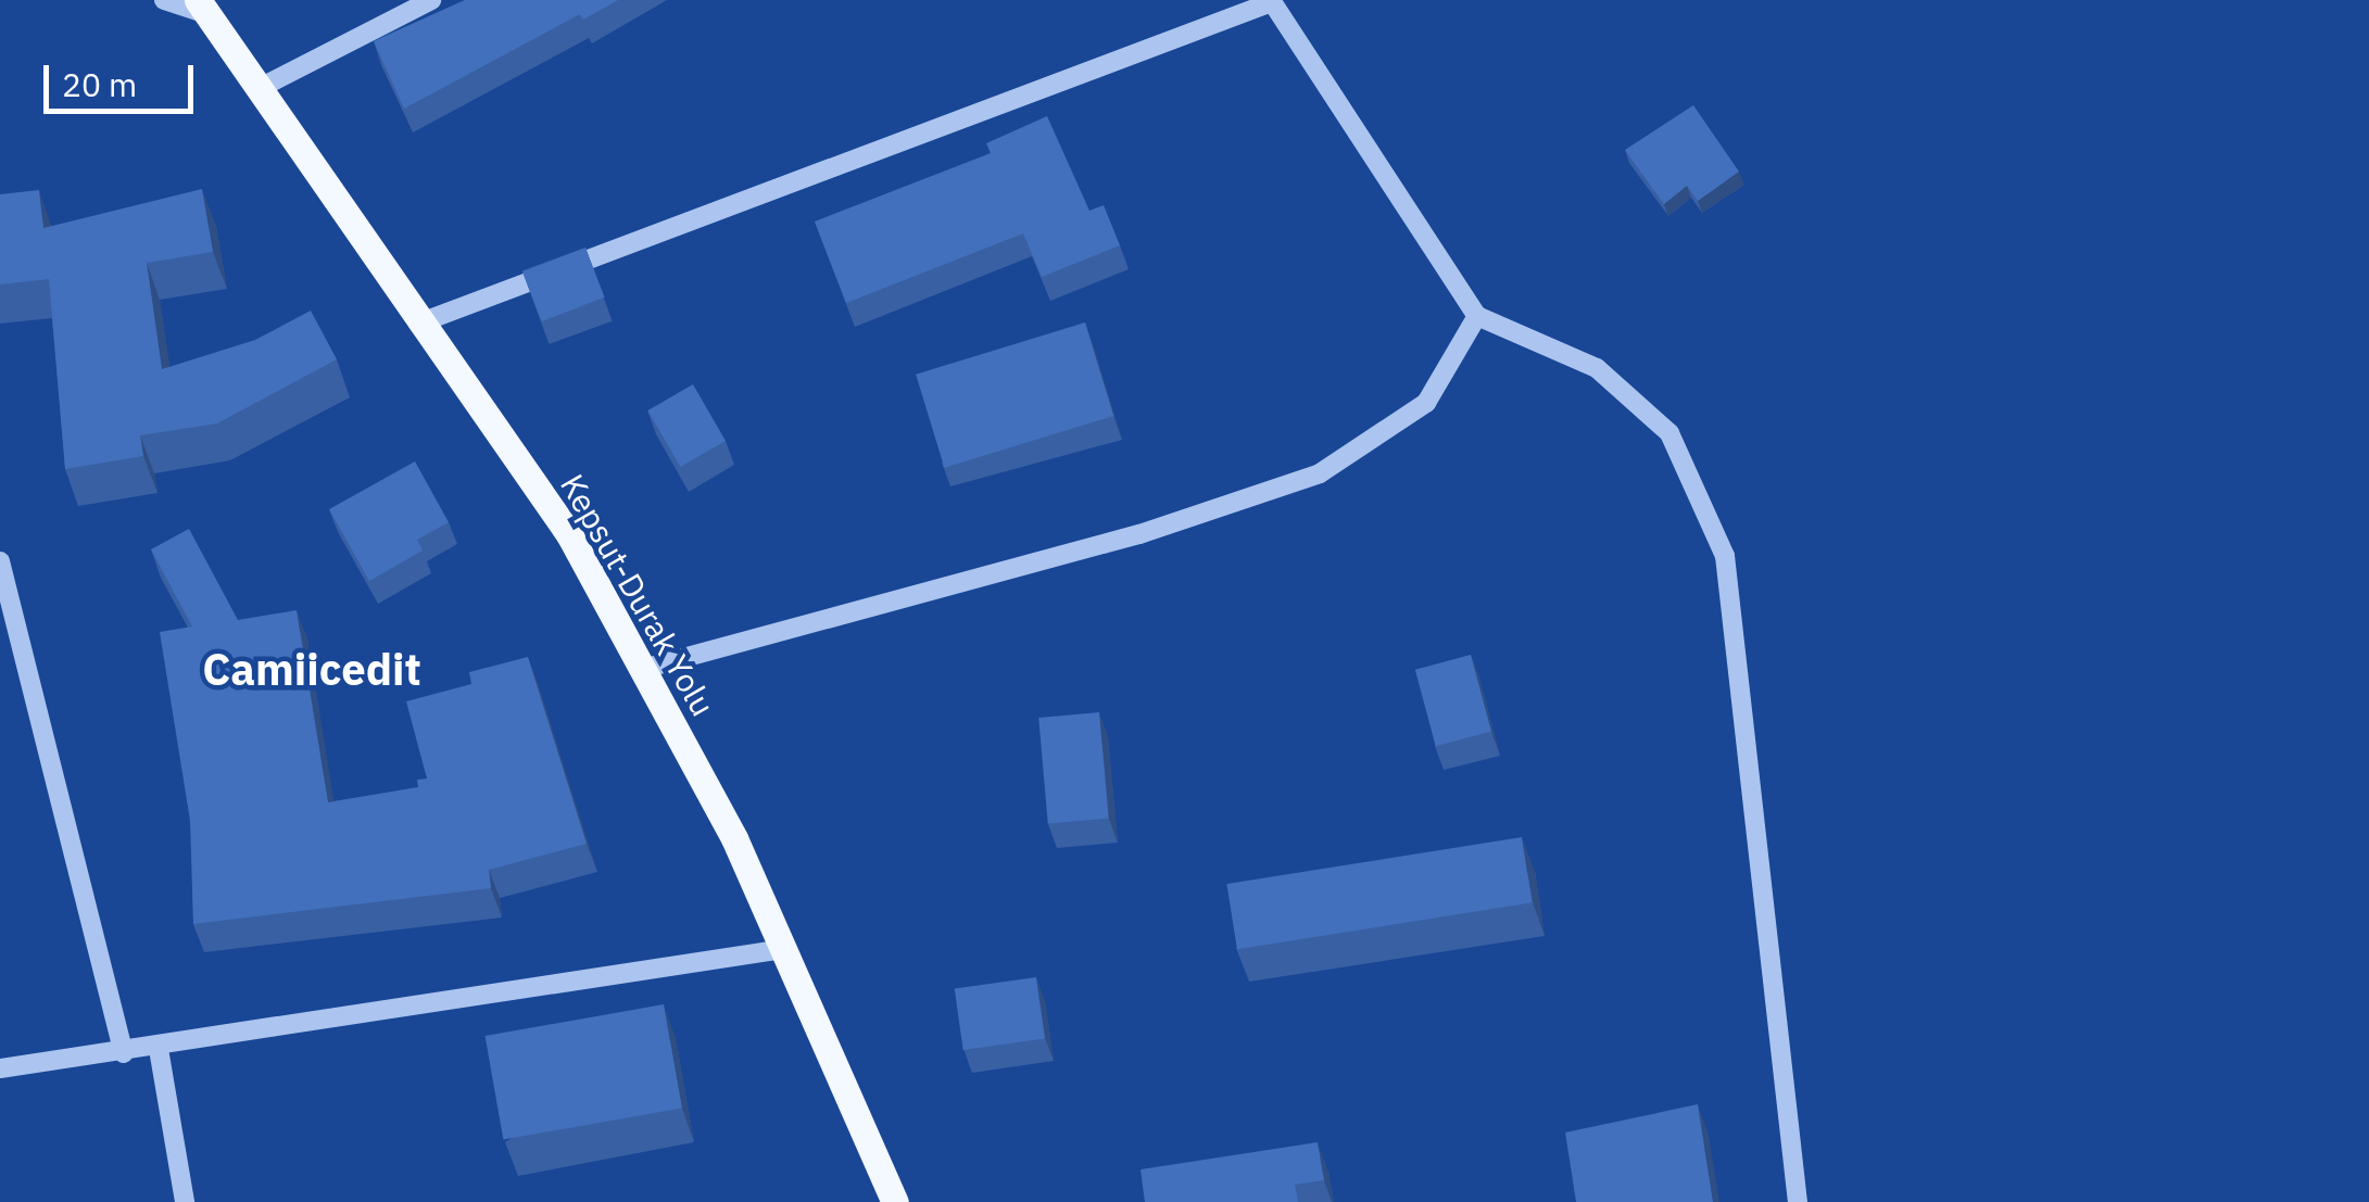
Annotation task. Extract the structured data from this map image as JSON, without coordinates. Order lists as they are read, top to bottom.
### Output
{
  "streets": {
    "main road": ["Kepsut-Durak Yolu"]
  },
  "districts": ["Camiicedit"],
  "scale_bar": "20 m"
}
